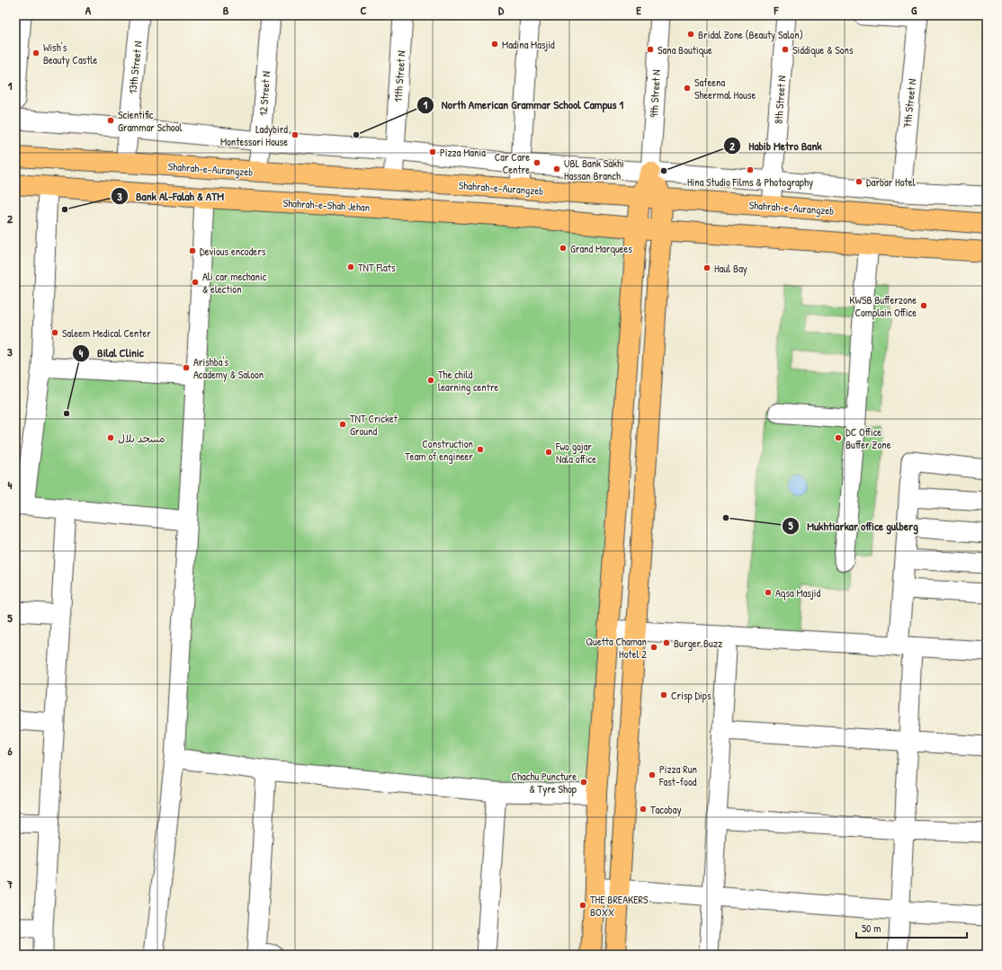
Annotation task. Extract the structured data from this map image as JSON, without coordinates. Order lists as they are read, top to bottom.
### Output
{
  "streets": {
    "main road": ["Shahrah-e-Aurangzeb", "Shahrah-e-Shah Jehan"],
    "street": [
      "13th Street N",
      "11th Street N",
      "12 Street N",
      "9th Street N",
      "8th Street N",
      "7th Street N"
    ]
  },
  "crossings": [
    ["13th Street N", "Shahrah-e-Aurangzeb"],
    ["11th Street N", "Shahrah-e-Aurangzeb"],
    ["12 Street N", "Shahrah-e-Aurangzeb"],
    ["8th Street N", "Shahrah-e-Aurangzeb"]
  ],
  "places": [
    "Bridal Zone (Beauty Salon)",
    "Madina Masjid",
    "Sana Boutique",
    "Siddique & Sons",
    "Wish's Beauty Castle",
    "Safeena Sheermal House",
    "Scientific Grammar School",
    "Ladybird Montessori House",
    "North American Grammar School Campus 1",
    "Pizza Mania",
    "Car Care Centre",
    "UBL Bank Sakhi Hassan Branch",
    "Hina Studio Films & Photography",
    "Habib Metro Bank",
    "Darbar Hotel",
    "Bank Al-Falah & ATM",
    "Grand Marquees",
    "Devious encoders",
    "TNT Flats",
    "Haul Bay",
    "Ali car mechanic & election",
    "KWSB Bufferzone Complain Office",
    "Saleem Medical Center",
    "Arishba's Academy & Saloon",
    "The child learning centre",
    "Bilal Clinic",
    "TNT Cricket Ground",
    "مسجد بلال",
    "DC Office Buffer Zone",
    "Construction Team of engineer",
    "Fwo gojar Nala office",
    "Mukhtiarkar office gulberg",
    "Aqsa Masjid",
    "Burger Buzz",
    "Quetta Chaman Hotel 2",
    "Crisp Dips",
    "Pizza Run Fast-food",
    "Chachu Puncture & Tyre Shop",
    "Tacobay",
    "THE BREAKERS BOXX"
  ],
  "scale_bar": "50 m",
  "grid": {
    "columns": [
      "A",
      "B",
      "C",
      "D",
      "E",
      "F",
      "G"
    ],
    "rows": [
      "1",
      "2",
      "3",
      "4",
      "5",
      "6",
      "7"
    ]
  }
}
